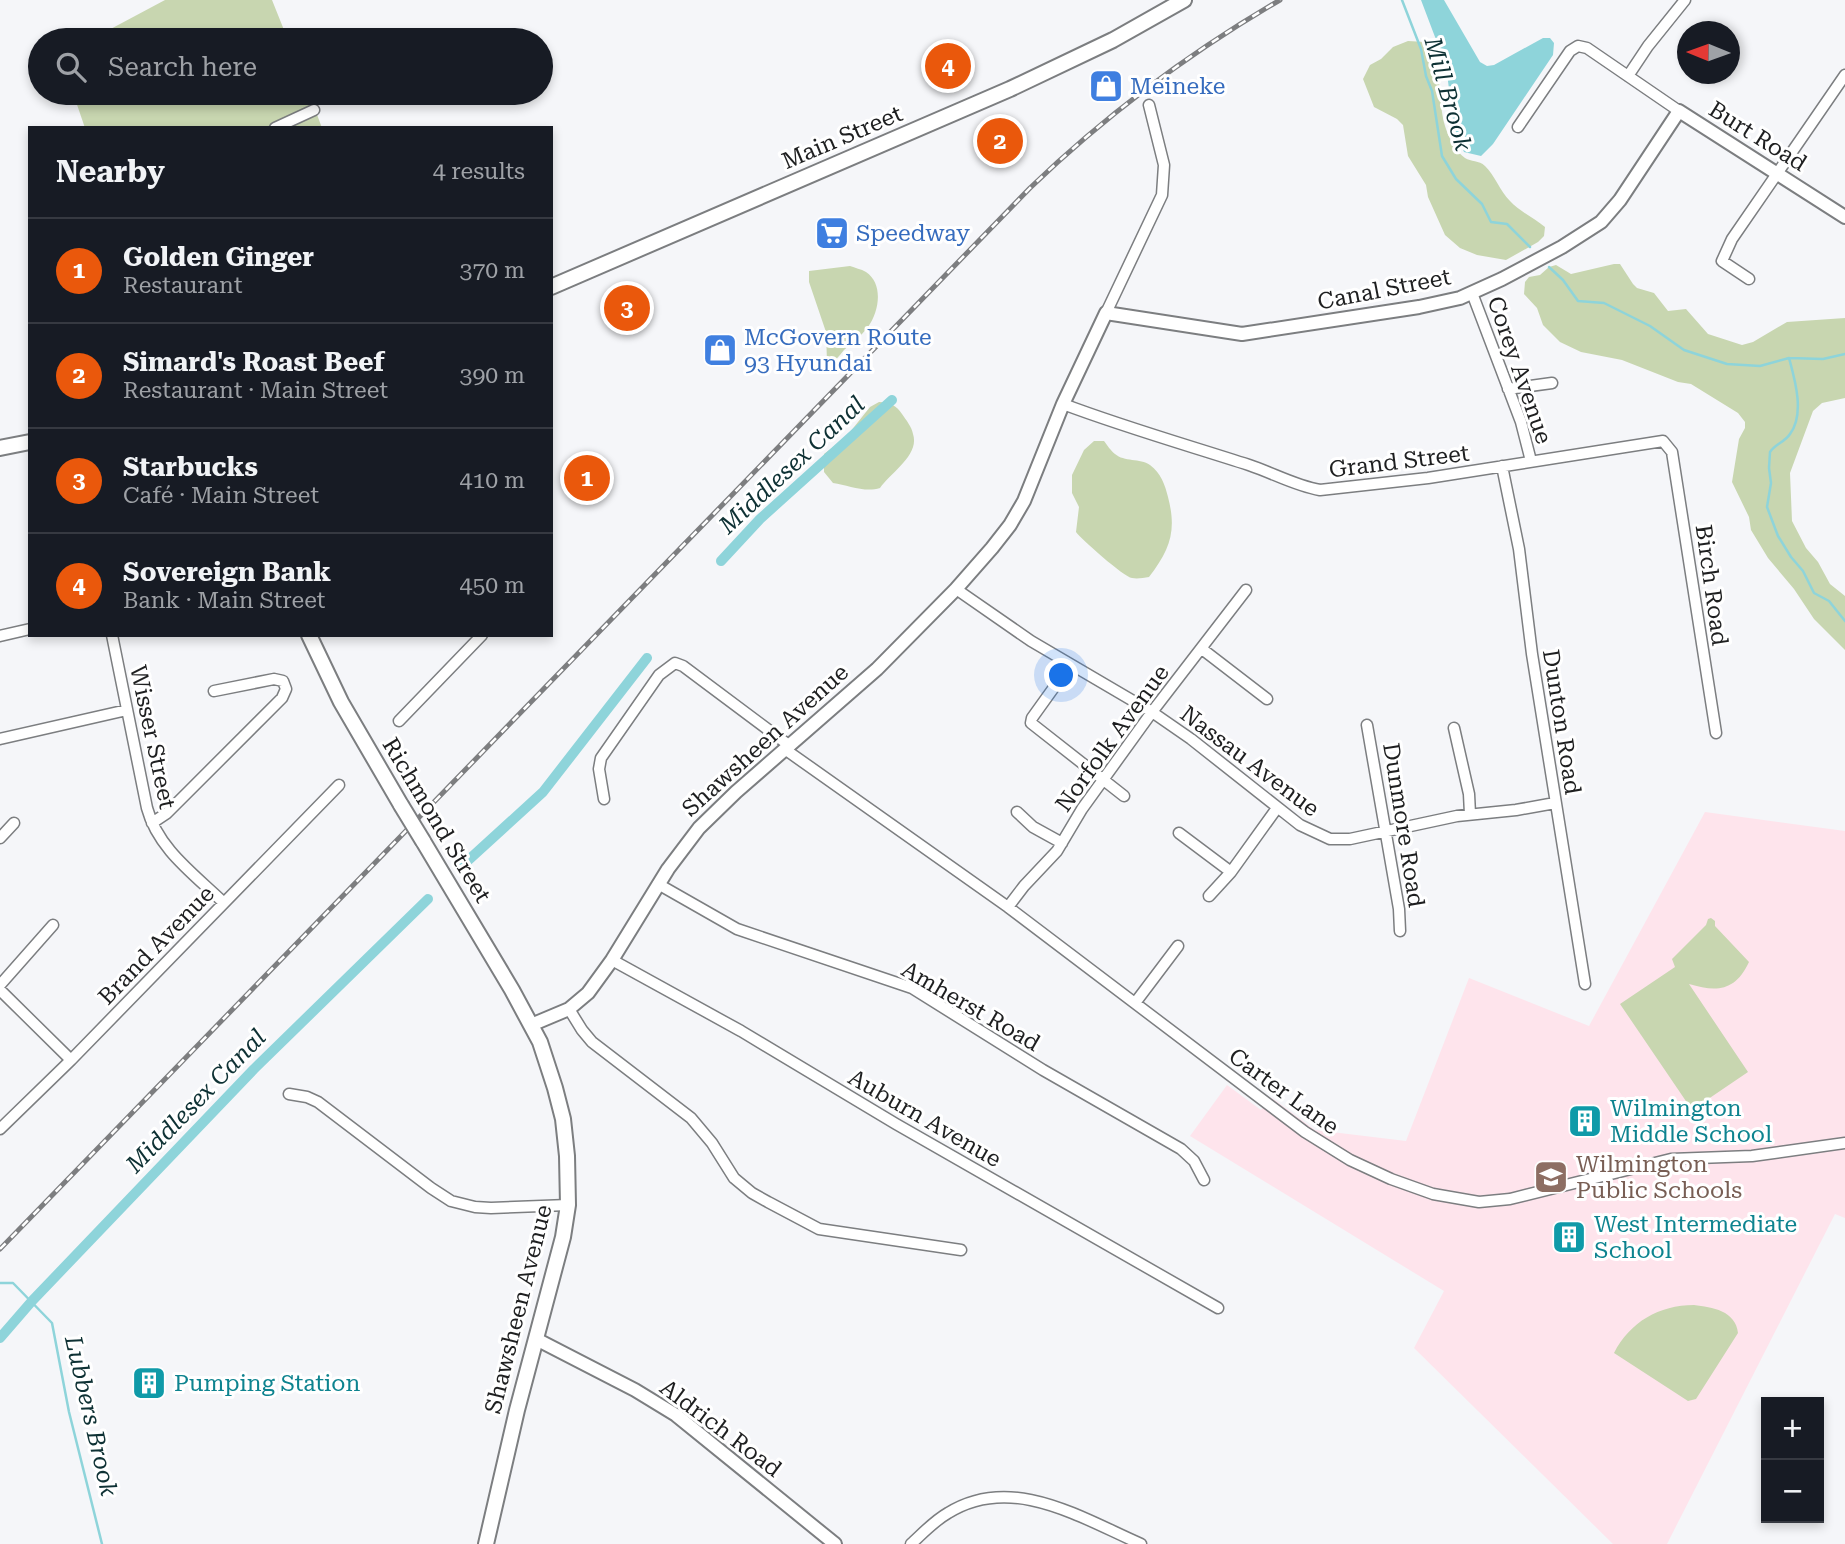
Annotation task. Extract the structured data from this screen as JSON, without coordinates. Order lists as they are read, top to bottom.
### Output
{
  "streets": {
    "main road": ["Main Street", "Shawsheen Avenue", "Richmond Street"],
    "street": [
      "Burt Road",
      "Canal Street",
      "Corey Avenue",
      "Grand Street",
      "Birch Road",
      "Dunton Road",
      "Wisser Street",
      "Norfolk Avenue",
      "Nassau Avenue",
      "Dunmore Road",
      "Brand Avenue",
      "Amherst Road",
      "Carter Lane",
      "Auburn Avenue",
      "Aldrich Road"
    ]
  },
  "crossings": [
    ["Burt Road", "Canal Street"],
    ["Canal Street", "Corey Avenue"],
    ["Canal Street", "Shawsheen Avenue"],
    ["Corey Avenue", "Grand Street"],
    ["Grand Street", "Birch Road"],
    ["Grand Street", "Dunton Road"],
    ["Grand Street", "Shawsheen Avenue"],
    ["Dunton Road", "Nassau Avenue"],
    ["Wisser Street", "Brand Avenue"],
    ["Norfolk Avenue", "Nassau Avenue"],
    ["Norfolk Avenue", "Carter Lane"],
    ["Shawsheen Avenue", "Nassau Avenue"],
    ["Shawsheen Avenue", "Richmond Street"],
    ["Shawsheen Avenue", "Amherst Road"],
    ["Shawsheen Avenue", "Carter Lane"],
    ["Shawsheen Avenue", "Auburn Avenue"],
    ["Shawsheen Avenue", "Aldrich Road"],
    ["Nassau Avenue", "Dunmore Road"]
  ],
  "water": ["Mill Brook", "Middlesex Canal", "Lubbers Brook"],
  "places": {
    "shop": ["Meineke", "McGovern Route 93 Hyundai"],
    "supermarket": ["Speedway"],
    "building": ["Wilmington Middle School", "West Intermediate School", "Pumping Station"],
    "school or university": ["Wilmington Public Schools"]
  },
  "north": "left",
  "page": {
    "search": "Search here",
    "pins": [
      "4",
      "2",
      "3",
      "1"
    ],
    "heading": ["Nearby", "4 results"],
    "list": [
      {
        "mark": "1",
        "name": "Golden Ginger",
        "note": "Restaurant",
        "value": "370 m"
      },
      {
        "mark": "2",
        "name": "Simard's Roast Beef",
        "note": "Restaurant · Main Street",
        "value": "390 m"
      },
      {
        "mark": "3",
        "name": "Starbucks",
        "note": "Café · Main Street",
        "value": "410 m"
      },
      {
        "mark": "4",
        "name": "Sovereign Bank",
        "note": "Bank · Main Street",
        "value": "450 m"
      }
    ],
    "map_buttons": ["+", "−"]
  }
}
